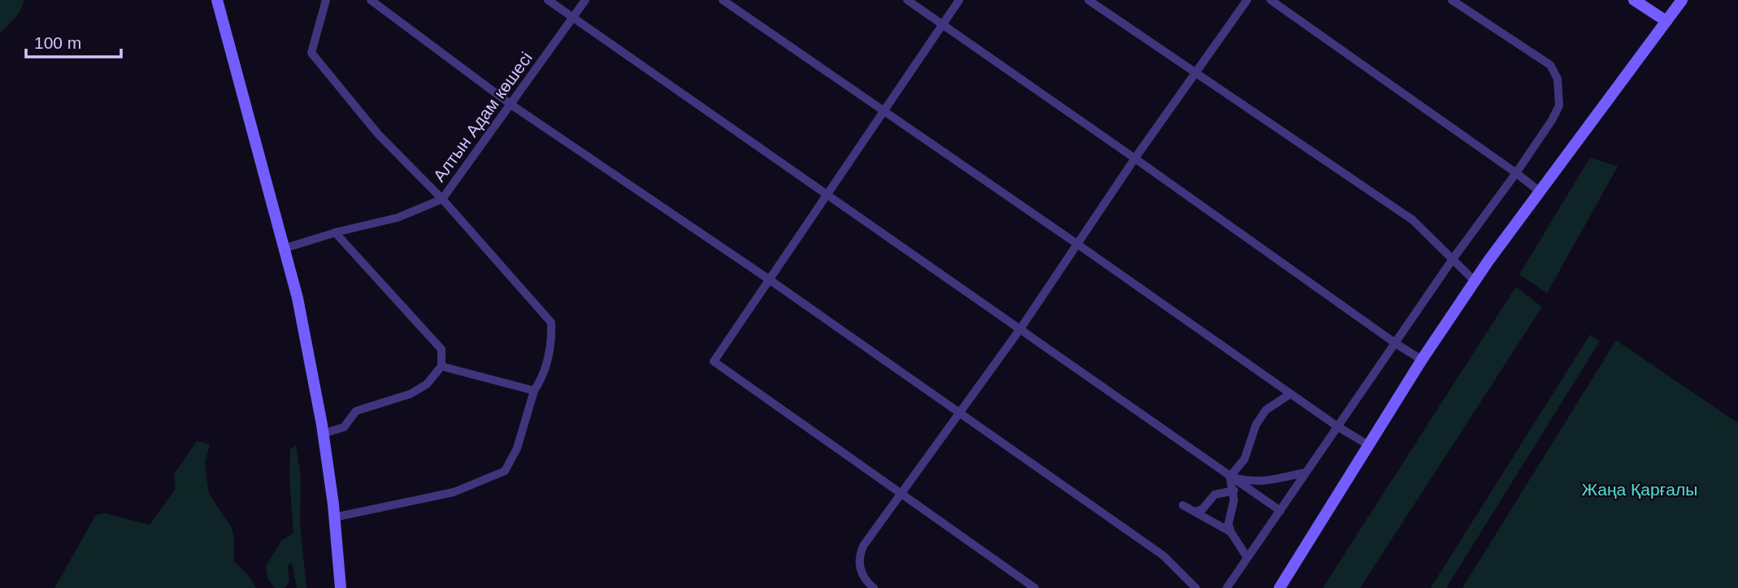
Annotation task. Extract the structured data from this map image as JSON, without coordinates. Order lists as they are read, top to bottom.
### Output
{
  "streets": {
    "street": ["Алтын Адам көшесі"]
  },
  "parks": ["Жаңа Қарғалы"],
  "scale_bar": "100 m"
}
